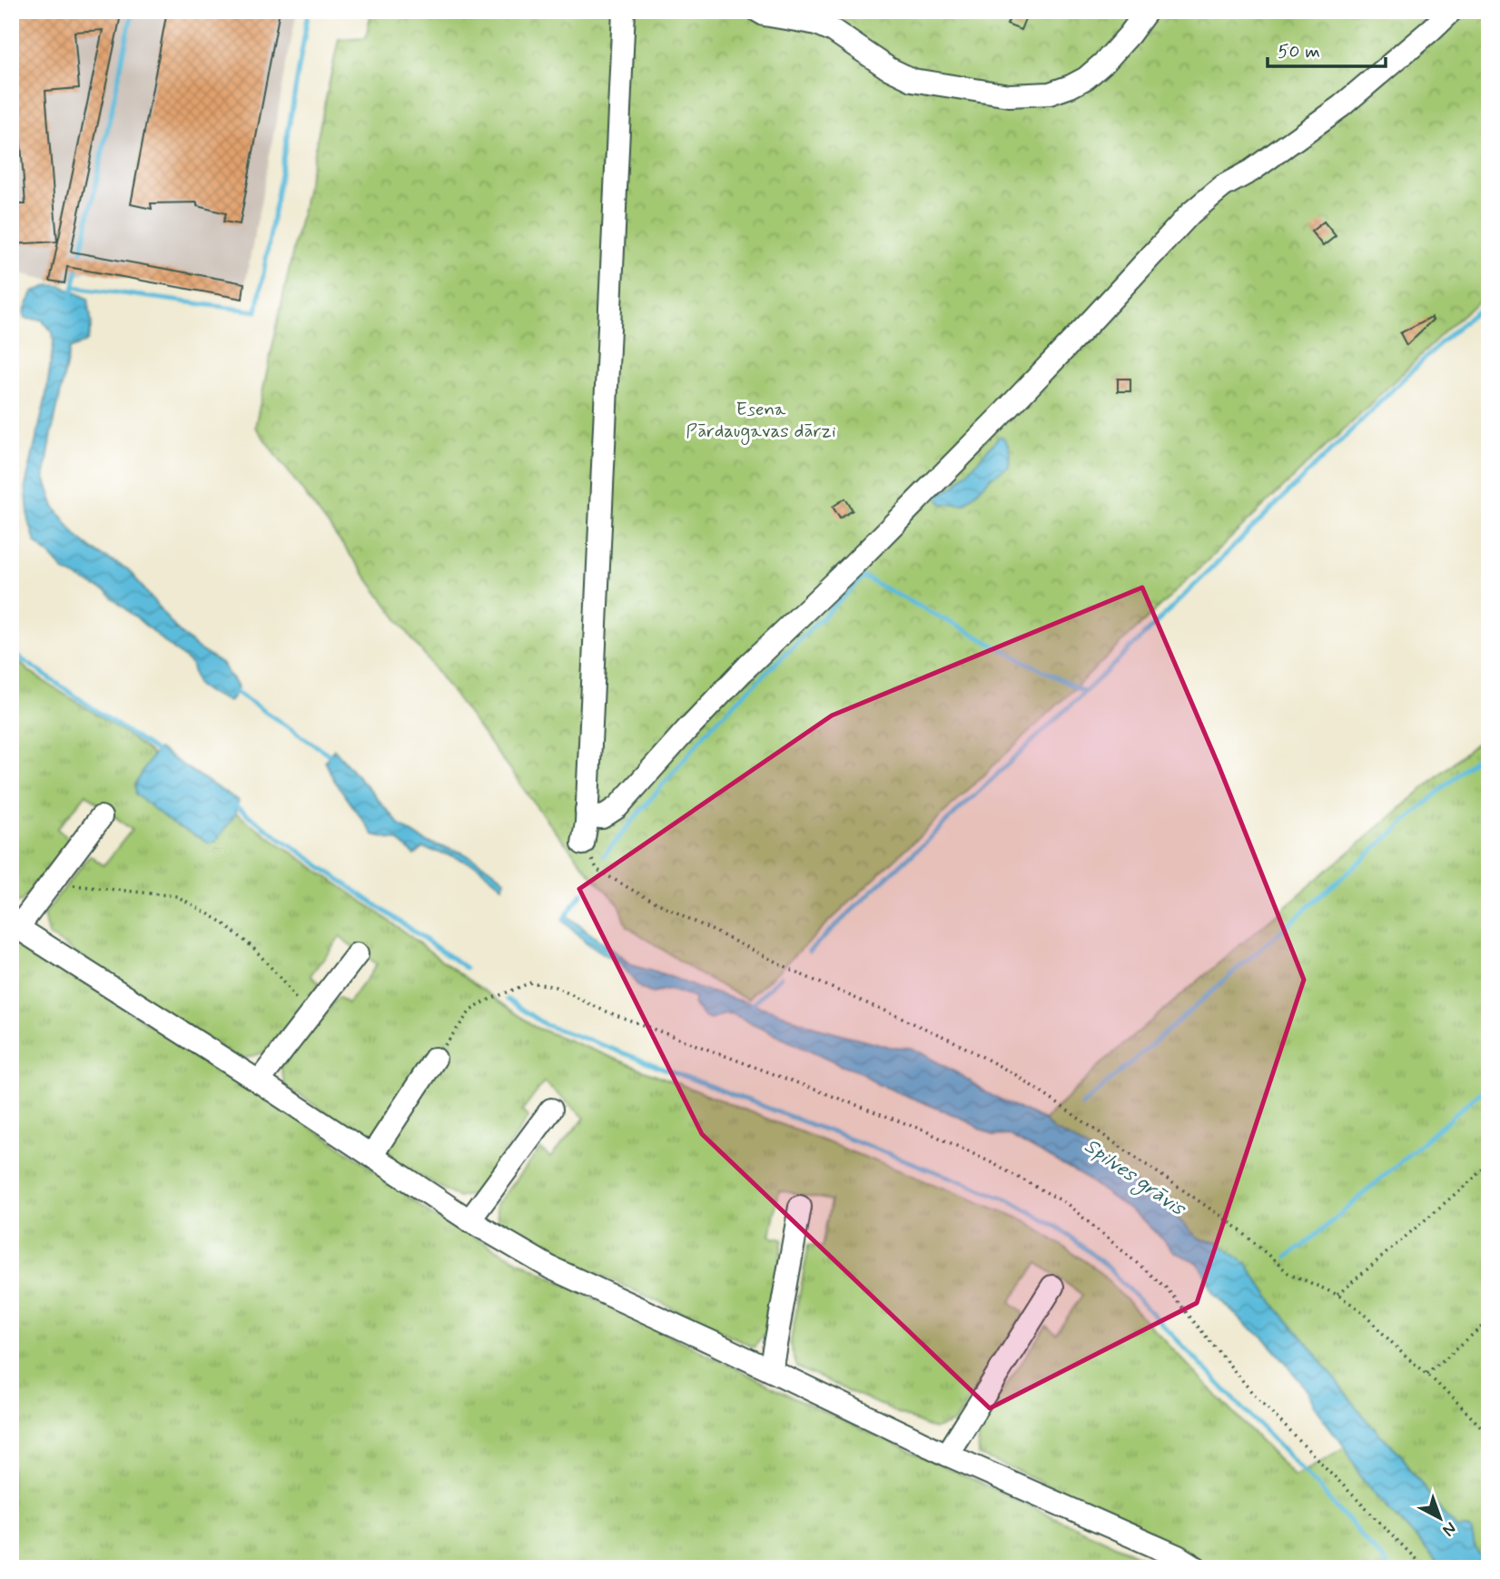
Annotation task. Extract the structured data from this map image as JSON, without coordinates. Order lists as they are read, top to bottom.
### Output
{
  "water": ["Spilves grāvis"],
  "parks": ["Esena Pārdaugavas dārzi"],
  "scale_bar": "50 m",
  "north": "bottom right"
}
